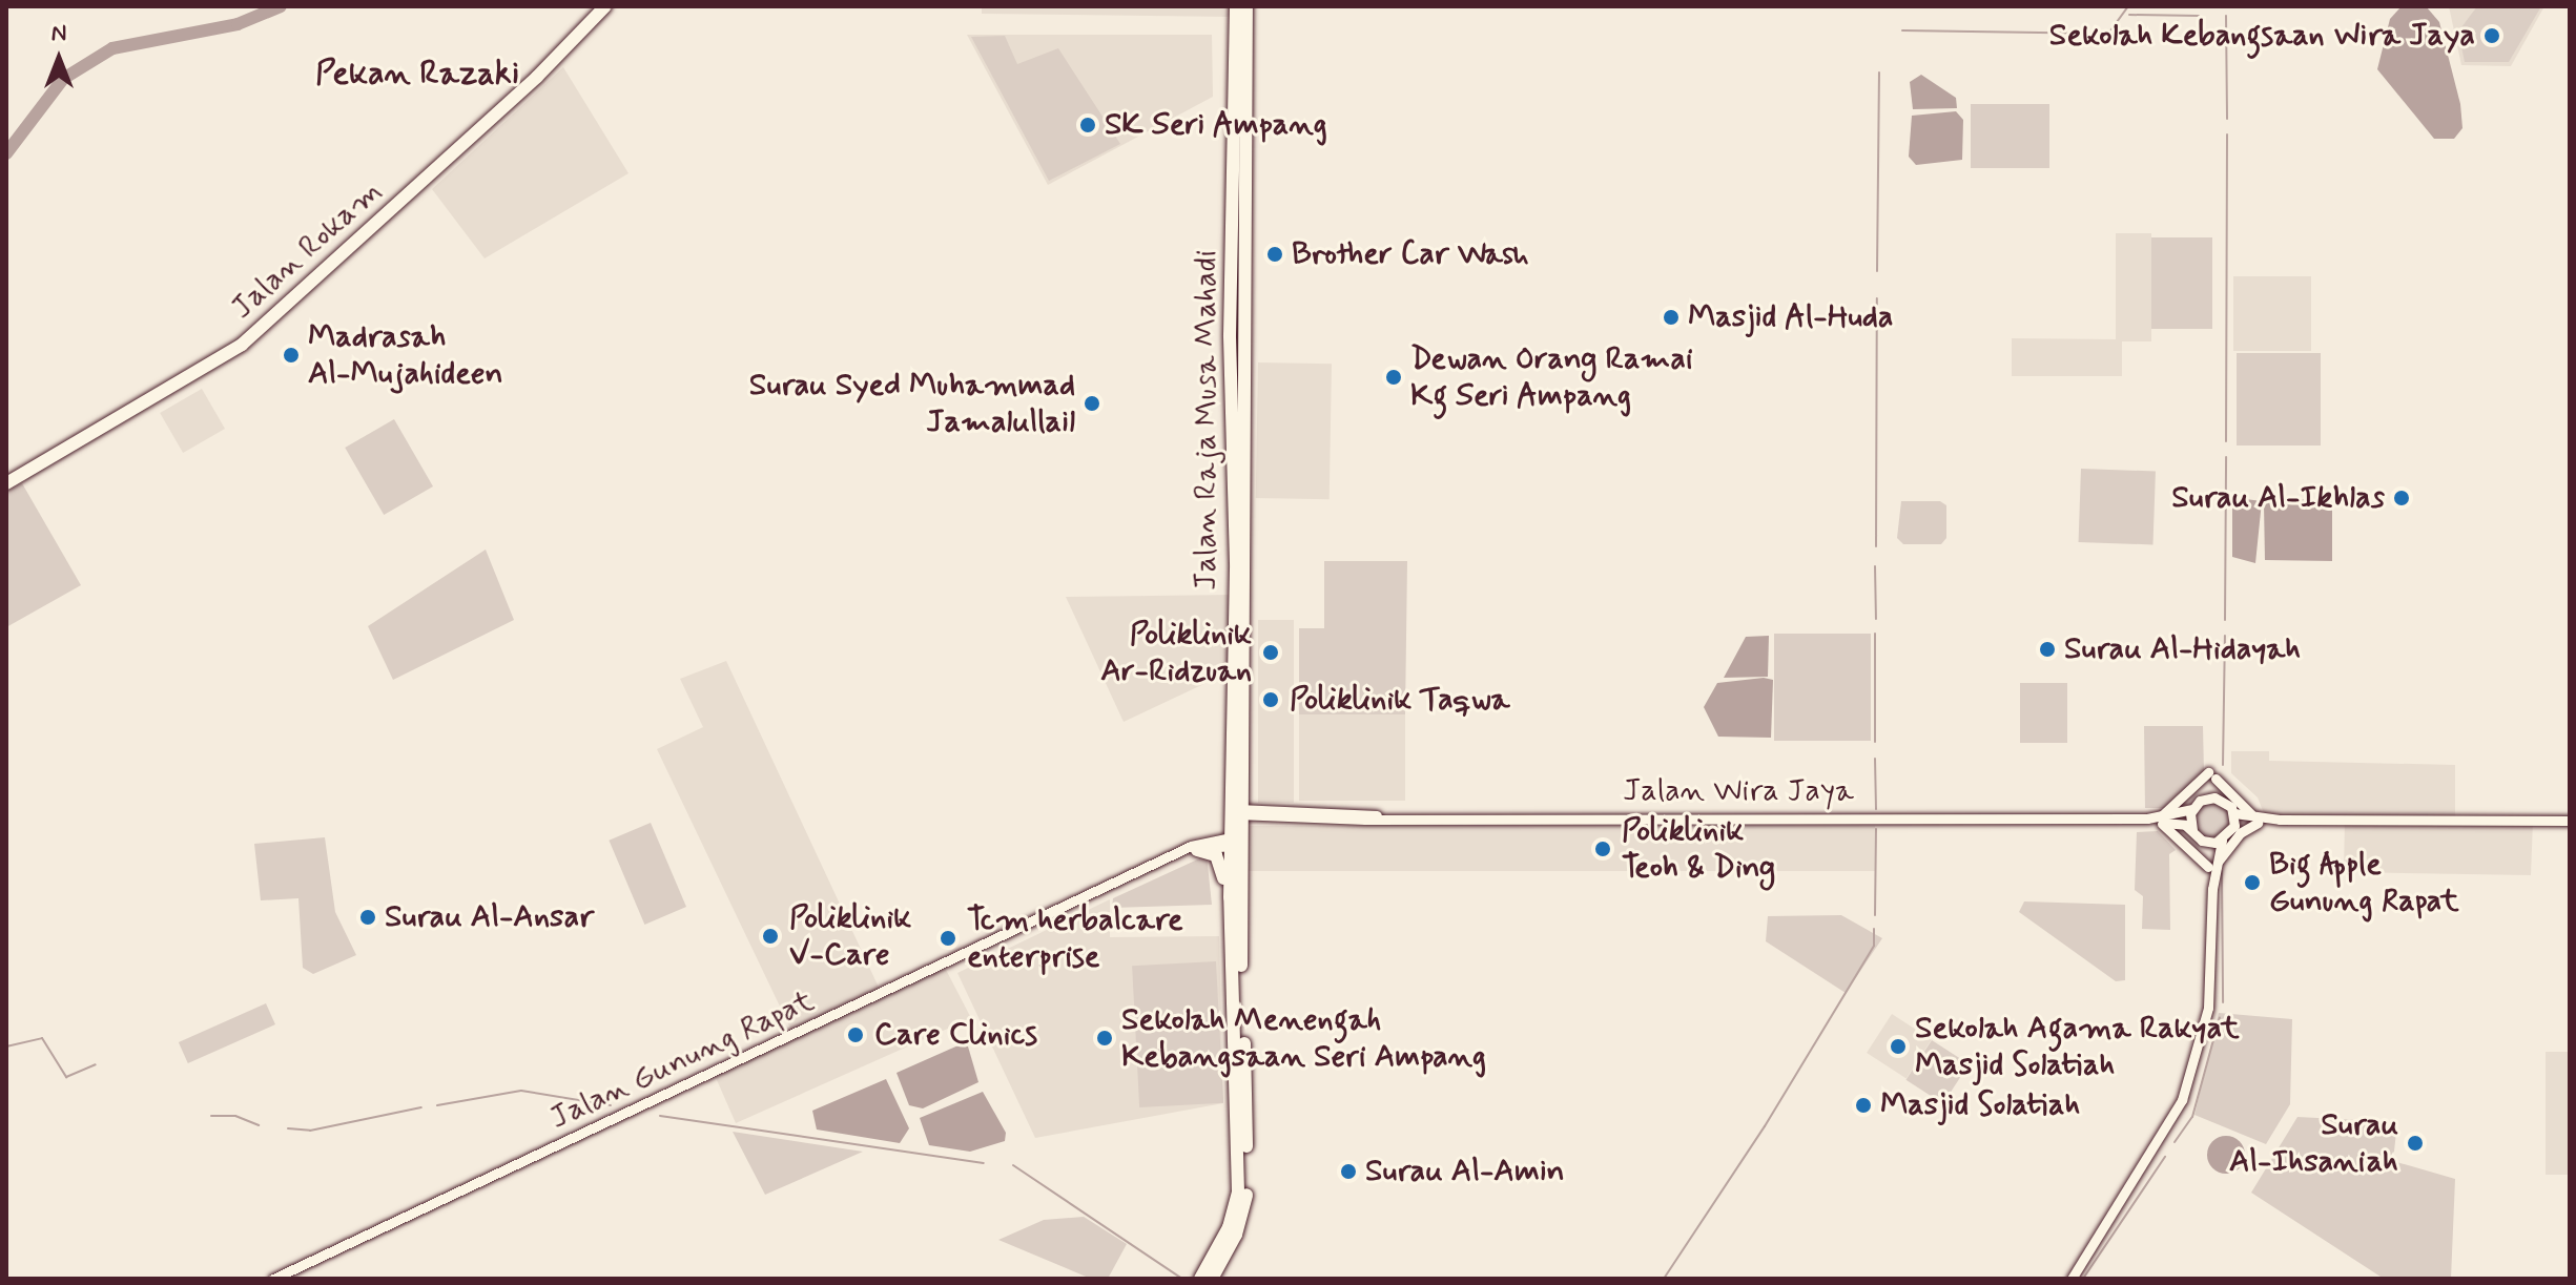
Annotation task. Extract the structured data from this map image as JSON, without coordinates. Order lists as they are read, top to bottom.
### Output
{
  "streets": {
    "main road": ["Jalan Rokam", "Jalan Raja Musa Mahadi"],
    "street": ["Jalan Wira Jaya", "Jalan Gunung Rapat"]
  },
  "crossings": [
    ["Jalan Raja Musa Mahadi", "Jalan Wira Jaya"],
    ["Jalan Raja Musa Mahadi", "Jalan Gunung Rapat"]
  ],
  "districts": ["Pekan Razaki"],
  "places": [
    "Sekolah Kebangsaan Wira Jaya",
    "SK Seri Ampang",
    "Brother Car Wash",
    "Masjid Al-Huda",
    "Madrasah Al-Mujahideen",
    "Dewan Orang Ramai Kg Seri Ampang",
    "Surau Syed Muhammad Jamalullail",
    "Surau Al-Ikhlas",
    "Surau Al-Hidayah",
    "Poliklinik Ar-Ridzuan",
    "Poliklinik Taqwa",
    "Poliklinik Teoh & Ding",
    "Big Apple Gunung Rapat",
    "Surau Al-Ansar",
    "Poliklinik V-Care",
    "Tcm herbalcare enterprise",
    "Care Clinics",
    "Sekolah Menengah Kebangsaan Seri Ampang",
    "Sekolah Agama Rakyat Masjid Solatiah",
    "Masjid Solatiah",
    "Surau Al-Ihsaniah",
    "Surau Al-Amin"
  ],
  "north": "top"
}
